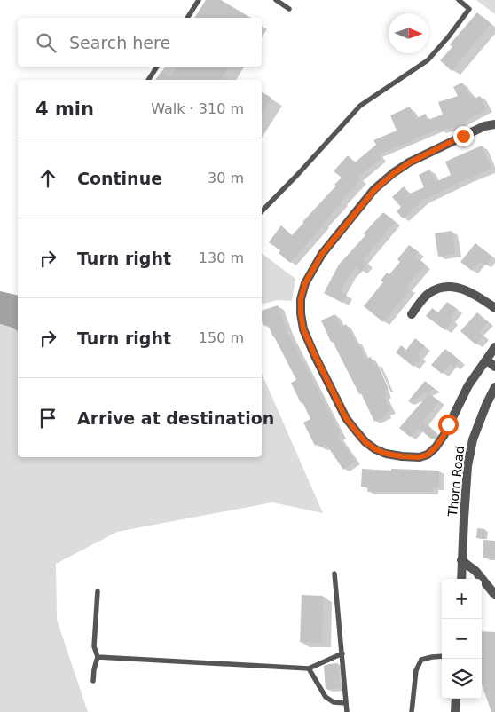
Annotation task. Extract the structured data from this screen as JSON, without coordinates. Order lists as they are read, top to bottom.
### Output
{
  "streets": {
    "street": ["Thorn Road"]
  },
  "north": "right",
  "page": {
    "search": "Search here",
    "heading": ["4 min", "Walk · 310 m"],
    "list": [
      ["Continue", "30 m"],
      ["Turn right", "130 m"],
      ["Turn right", "150 m"],
      "Arrive at destination"
    ],
    "map_buttons": ["+", "−"]
  }
}
